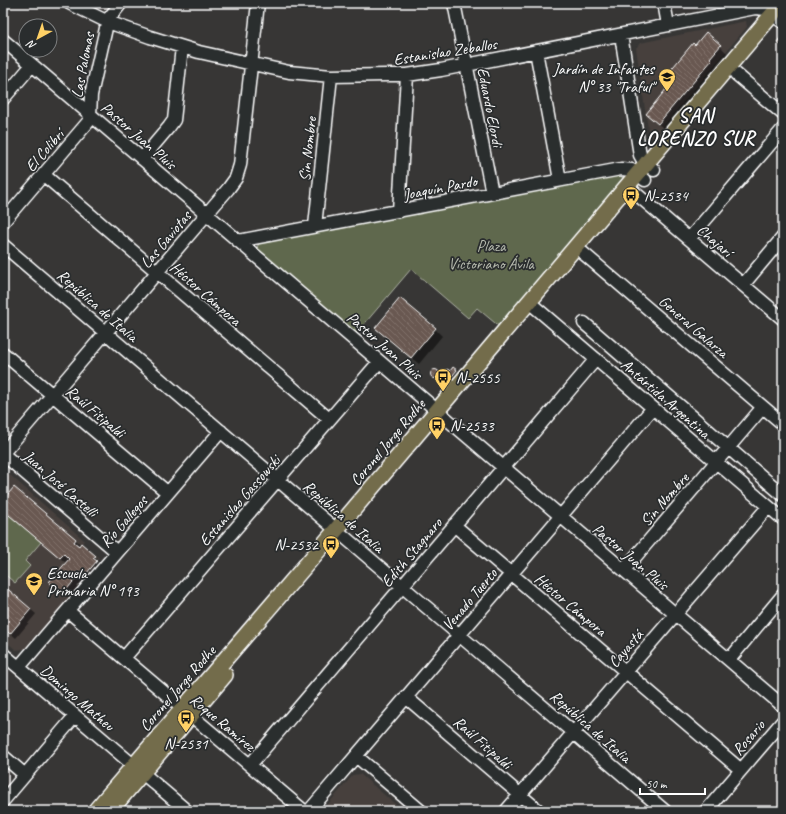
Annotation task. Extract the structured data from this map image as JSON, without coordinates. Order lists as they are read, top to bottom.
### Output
{
  "streets": {
    "main road": ["Coronel Jorge Rodhe"],
    "street": [
      "Estanislao Zeballos",
      "Las Palomas",
      "Eduardo Elordi",
      "Pastor Juan Pluis",
      "Sin Nombre",
      "El Colibrí",
      "Joaquín Pardo",
      "Las Gaviotas",
      "Chajarí",
      "Héctor Cámpora",
      "República de Italia",
      "General Galarza",
      "Antártida Argentina",
      "Raúl Fitipaldi",
      "Juan José Castelli",
      "Estanislao Gassowski",
      "Río Gallegos",
      "Edith Stagnaro",
      "Venado Tuerto",
      "Cayastá",
      "Domingo Matheu",
      "Roque Ramírez",
      "Rosario"
    ]
  },
  "crossings": [
    ["Estanislao Zeballos", "Las Palomas"],
    ["Estanislao Zeballos", "Eduardo Elordi"],
    ["Estanislao Zeballos", "Sin Nombre"],
    ["Estanislao Zeballos", "Las Gaviotas"],
    ["Estanislao Zeballos", "Coronel Jorge Rodhe"],
    ["Las Palomas", "Pastor Juan Pluis"],
    ["Las Palomas", "El Colibrí"],
    ["Eduardo Elordi", "Joaquín Pardo"],
    ["Pastor Juan Pluis", "Sin Nombre"],
    ["Pastor Juan Pluis", "El Colibrí"],
    ["Pastor Juan Pluis", "Joaquín Pardo"],
    ["Pastor Juan Pluis", "Las Gaviotas"],
    ["Pastor Juan Pluis", "Coronel Jorge Rodhe"],
    ["Pastor Juan Pluis", "Estanislao Gassowski"],
    ["Pastor Juan Pluis", "Edith Stagnaro"],
    ["Pastor Juan Pluis", "Venado Tuerto"],
    ["Pastor Juan Pluis", "Cayastá"],
    ["Sin Nombre", "Joaquín Pardo"],
    ["Sin Nombre", "General Galarza"],
    ["Sin Nombre", "Antártida Argentina"],
    ["El Colibrí", "Héctor Cámpora"],
    ["Joaquín Pardo", "Coronel Jorge Rodhe"],
    ["Las Gaviotas", "Héctor Cámpora"],
    ["Las Gaviotas", "República de Italia"],
    ["Las Gaviotas", "Raúl Fitipaldi"],
    ["Las Gaviotas", "Juan José Castelli"],
    ["Chajarí", "Coronel Jorge Rodhe"],
    ["Héctor Cámpora", "Estanislao Gassowski"],
    ["Héctor Cámpora", "Edith Stagnaro"],
    ["Héctor Cámpora", "Venado Tuerto"],
    ["Héctor Cámpora", "Cayastá"],
    ["Héctor Cámpora", "Rosario"],
    ["República de Italia", "Coronel Jorge Rodhe"],
    ["República de Italia", "Estanislao Gassowski"],
    ["República de Italia", "Río Gallegos"],
    ["República de Italia", "Edith Stagnaro"],
    ["República de Italia", "Venado Tuerto"],
    ["República de Italia", "Cayastá"],
    ["General Galarza", "Coronel Jorge Rodhe"],
    ["Antártida Argentina", "Coronel Jorge Rodhe"],
    ["Antártida Argentina", "Edith Stagnaro"],
    ["Antártida Argentina", "Venado Tuerto"],
    ["Antártida Argentina", "Cayastá"],
    ["Raúl Fitipaldi", "Río Gallegos"],
    ["Raúl Fitipaldi", "Venado Tuerto"],
    ["Raúl Fitipaldi", "Cayastá"],
    ["Coronel Jorge Rodhe", "Domingo Matheu"],
    ["Coronel Jorge Rodhe", "Roque Ramírez"],
    ["Juan José Castelli", "Río Gallegos"],
    ["Estanislao Gassowski", "Roque Ramírez"],
    ["Río Gallegos", "Domingo Matheu"],
    ["Río Gallegos", "Roque Ramírez"],
    ["Edith Stagnaro", "Roque Ramírez"]
  ],
  "districts": ["SAN LORENZO SUR"],
  "parks": ["Plaza Victoriano Ávila"],
  "places": {
    "school or university": ["Jardín de Infantes N° 33 \"Traful\"", "Escuela Primaria N° 193"],
    "bus stop": [
      "N-2534",
      "N-2555",
      "N-2533",
      "N-2532",
      "N-2531"
    ]
  },
  "scale_bar": "50 m",
  "north": "bottom left"
}
